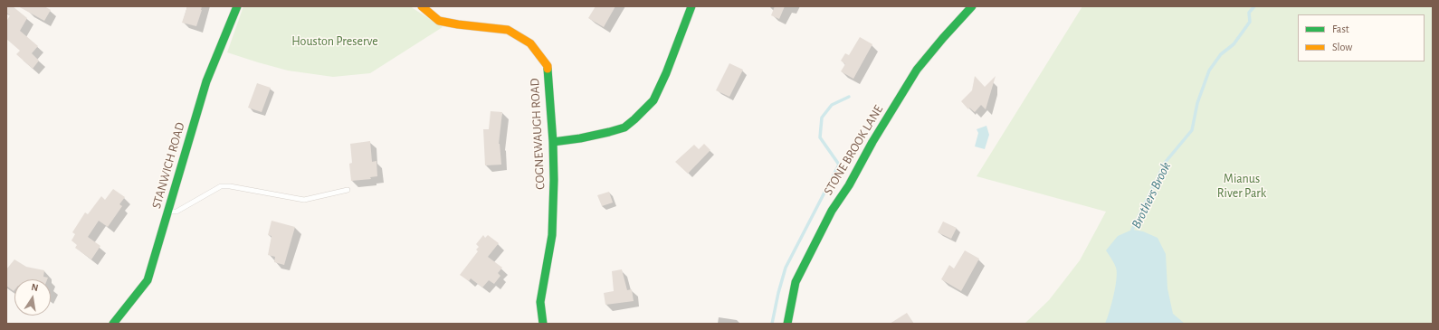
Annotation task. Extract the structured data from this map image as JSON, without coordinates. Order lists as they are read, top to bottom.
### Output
{
  "streets": {
    "street": ["COGNEWAUGH ROAD", "STONE BROOK LANE", "STANWICH ROAD"]
  },
  "water": ["Brothers Brook"],
  "parks": ["Houston Preserve", "Mianus River Park"],
  "legend": ["Fast", "Slow"],
  "north": "top"
}
